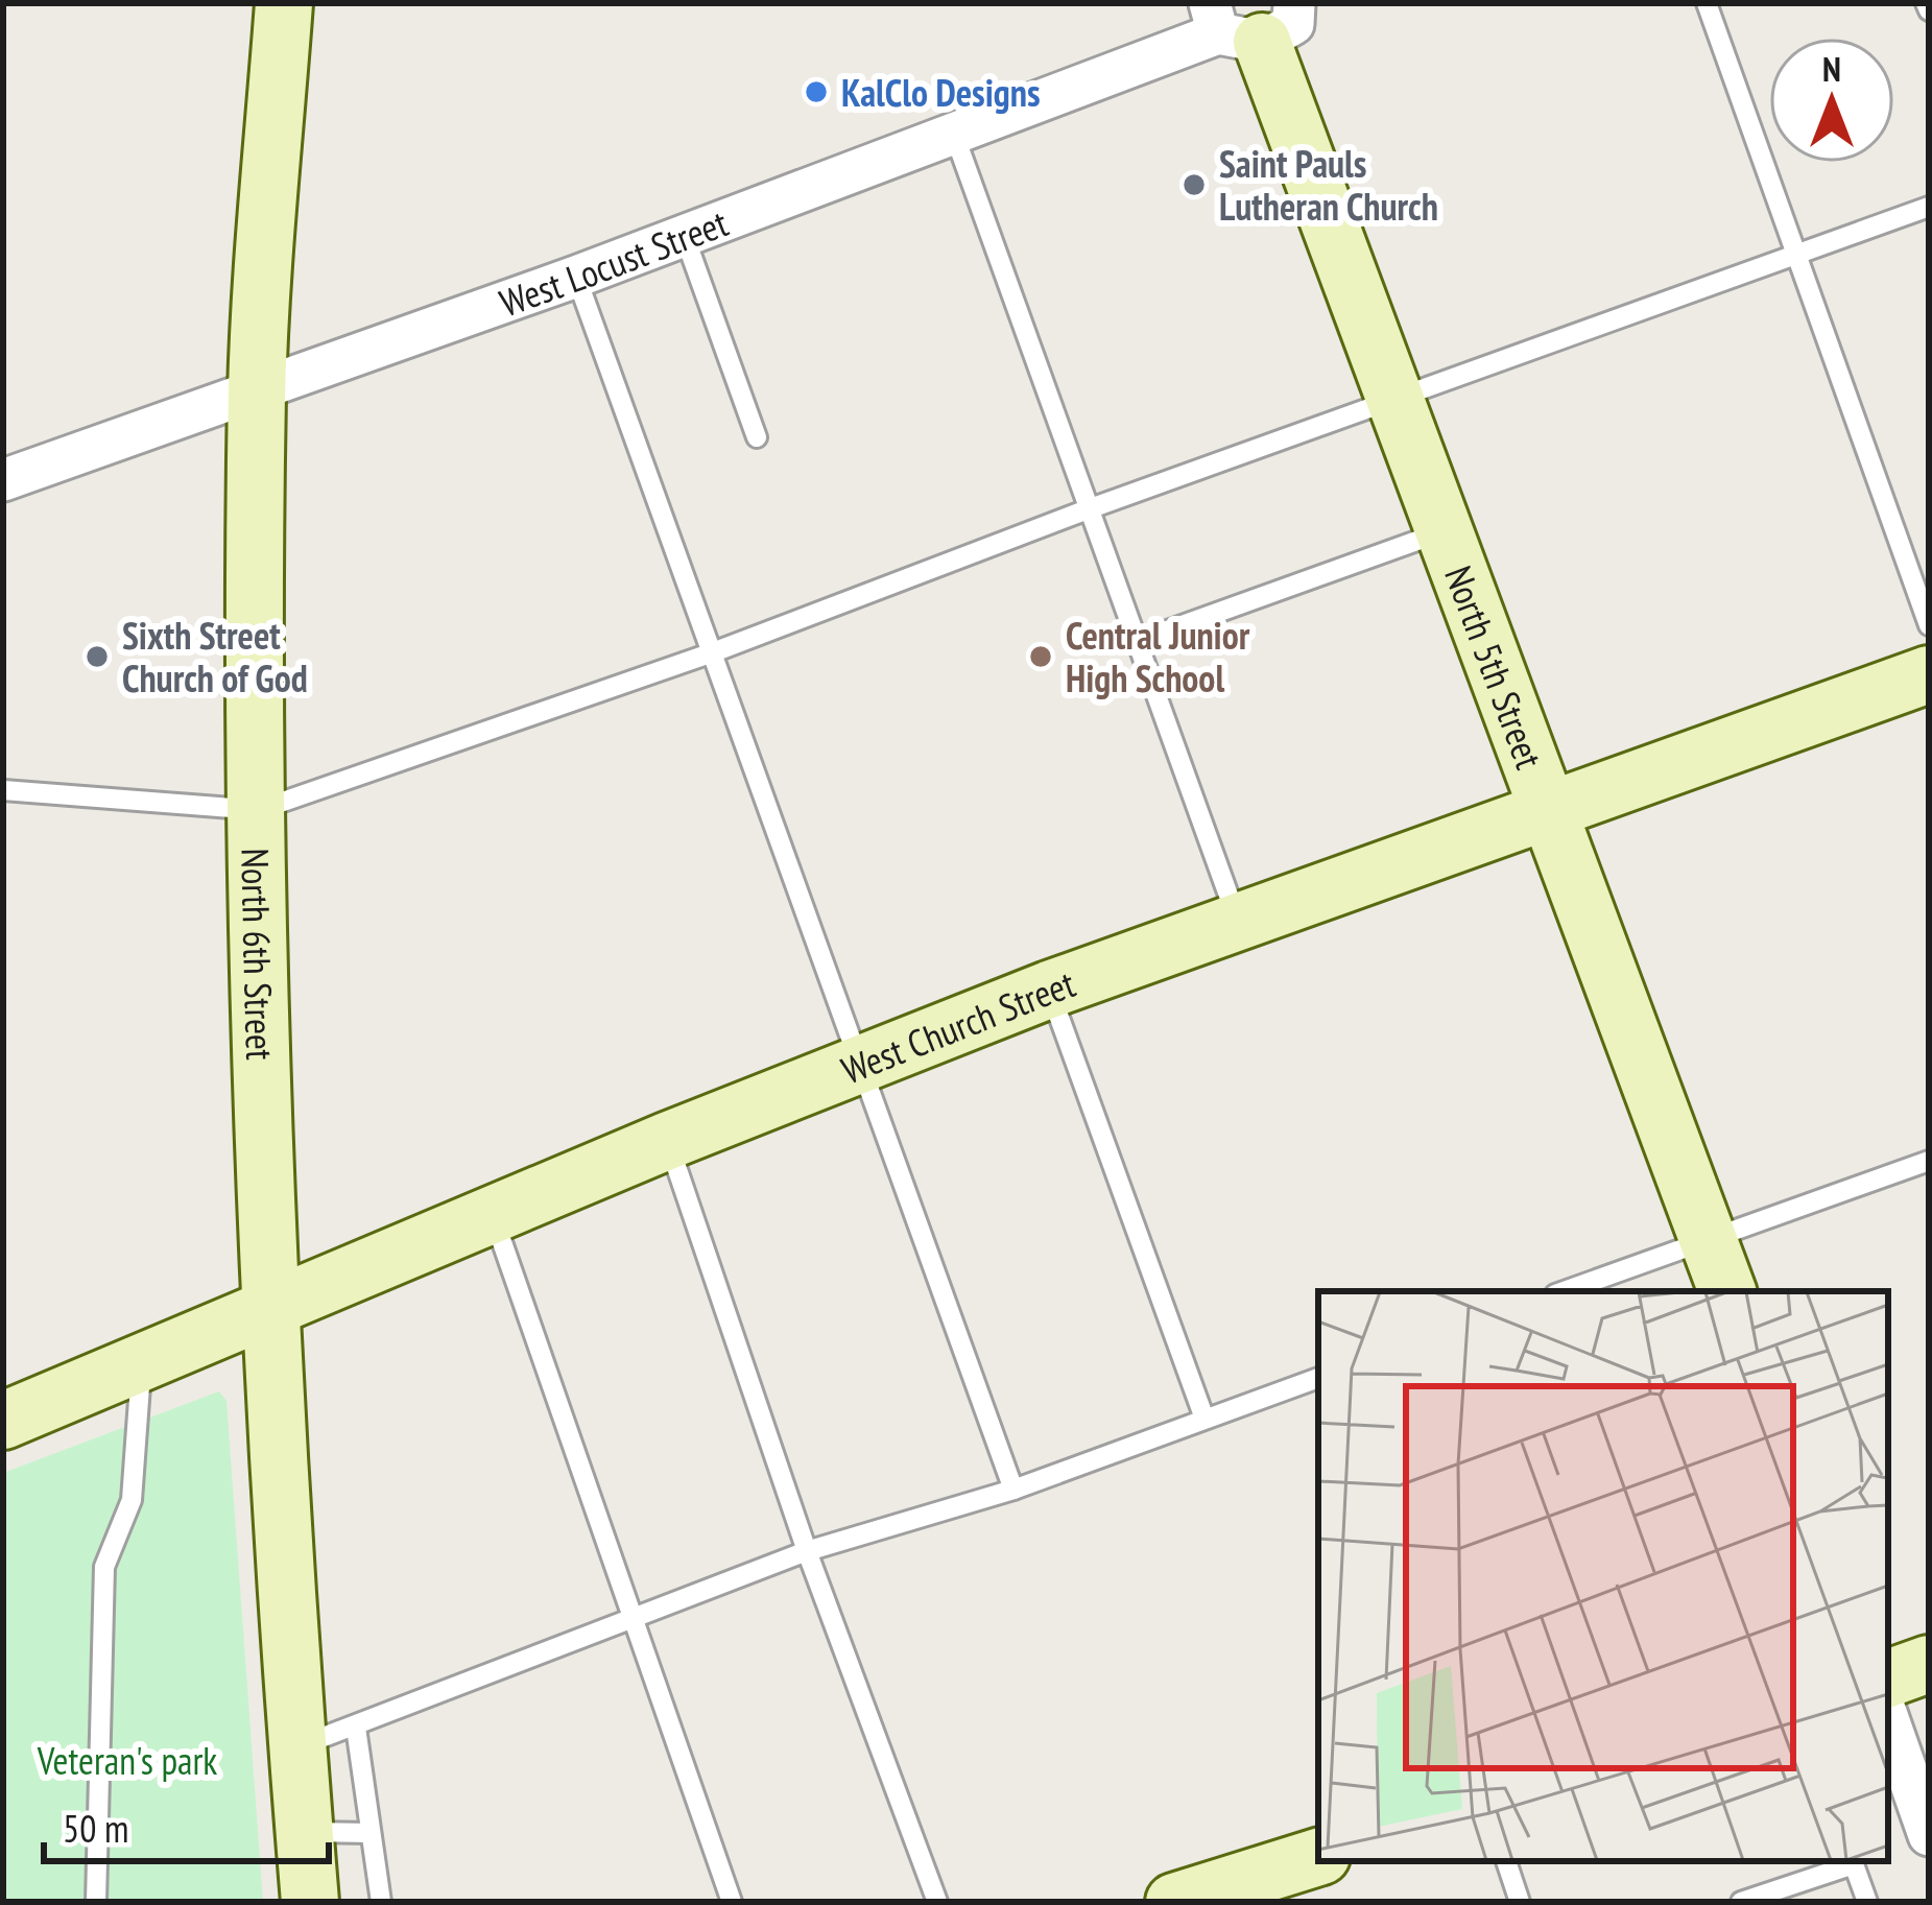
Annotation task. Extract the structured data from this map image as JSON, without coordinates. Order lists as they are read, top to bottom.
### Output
{
  "streets": {
    "street": [
      "West Locust Street",
      "North 5th Street",
      "North 6th Street",
      "West Church Street"
    ]
  },
  "crossings": [
    ["West Locust Street", "North 5th Street"],
    ["West Locust Street", "North 6th Street"],
    ["North 5th Street", "West Church Street"],
    ["North 6th Street", "West Church Street"]
  ],
  "parks": ["Veteran's park"],
  "places": [
    "KalClo Designs",
    "Saint Pauls Lutheran Church",
    "Sixth Street Church of God",
    "Central Junior High School"
  ],
  "scale_bar": "50 m",
  "north": "top"
}
